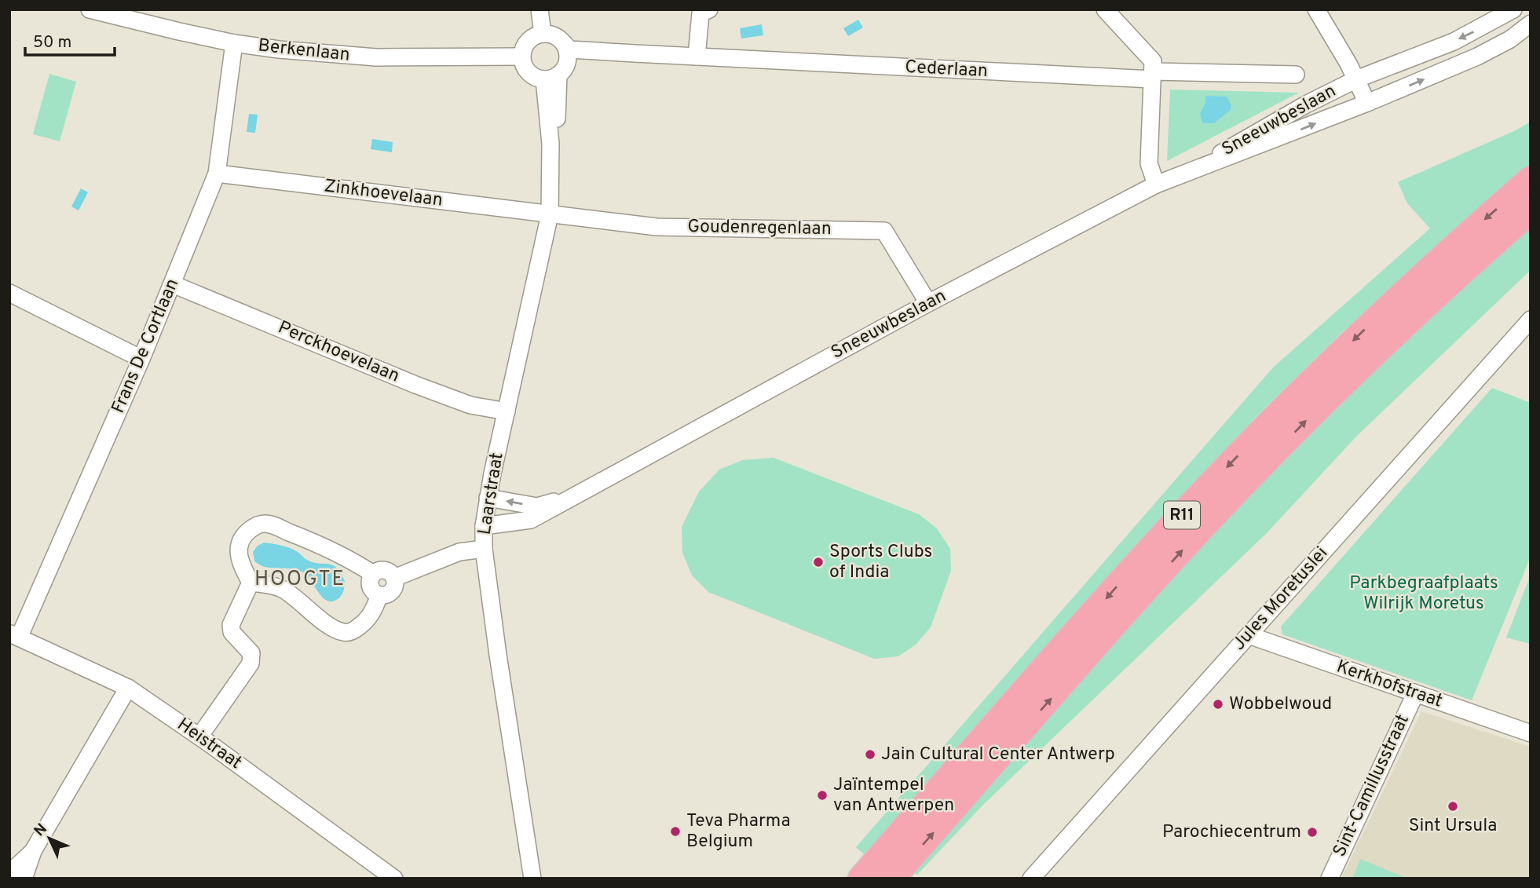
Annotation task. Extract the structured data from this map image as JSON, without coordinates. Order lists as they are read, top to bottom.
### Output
{
  "streets": {
    "highway": ["R11"],
    "street": [
      "Berkenlaan",
      "Cederlaan",
      "Sneeuwbeslaan",
      "Zinkhoevelaan",
      "Goudenregenlaan",
      "Frans De Cortlaan",
      "Perckhoevelaan",
      "Laarstraat",
      "Jules Moretuslei",
      "Kerkhofstraat",
      "Heistraat",
      "Sint-Camillusstraat"
    ]
  },
  "crossings": [
    ["Berkenlaan", "Cederlaan"],
    ["Berkenlaan", "Frans De Cortlaan"],
    ["Berkenlaan", "Laarstraat"],
    ["Cederlaan", "Laarstraat"],
    ["Sneeuwbeslaan", "Goudenregenlaan"],
    ["Sneeuwbeslaan", "Laarstraat"],
    ["Zinkhoevelaan", "Goudenregenlaan"],
    ["Zinkhoevelaan", "Frans De Cortlaan"],
    ["Zinkhoevelaan", "Laarstraat"],
    ["Goudenregenlaan", "Laarstraat"],
    ["Frans De Cortlaan", "Perckhoevelaan"],
    ["Frans De Cortlaan", "Heistraat"],
    ["Perckhoevelaan", "Laarstraat"],
    ["Jules Moretuslei", "Kerkhofstraat"],
    ["Kerkhofstraat", "Sint-Camillusstraat"]
  ],
  "districts": ["HOOGTE"],
  "parks": ["Parkbegraafplaats Wilrijk Moretus"],
  "places": [
    "Sports Clubs of India",
    "Wobbelwoud",
    "Jain Cultural Center Antwerp",
    "Jaïntempel van Antwerpen",
    "Sint Ursula",
    "Teva Pharma Belgium",
    "Parochiecentrum"
  ],
  "scale_bar": "50 m",
  "north": "top left"
}
